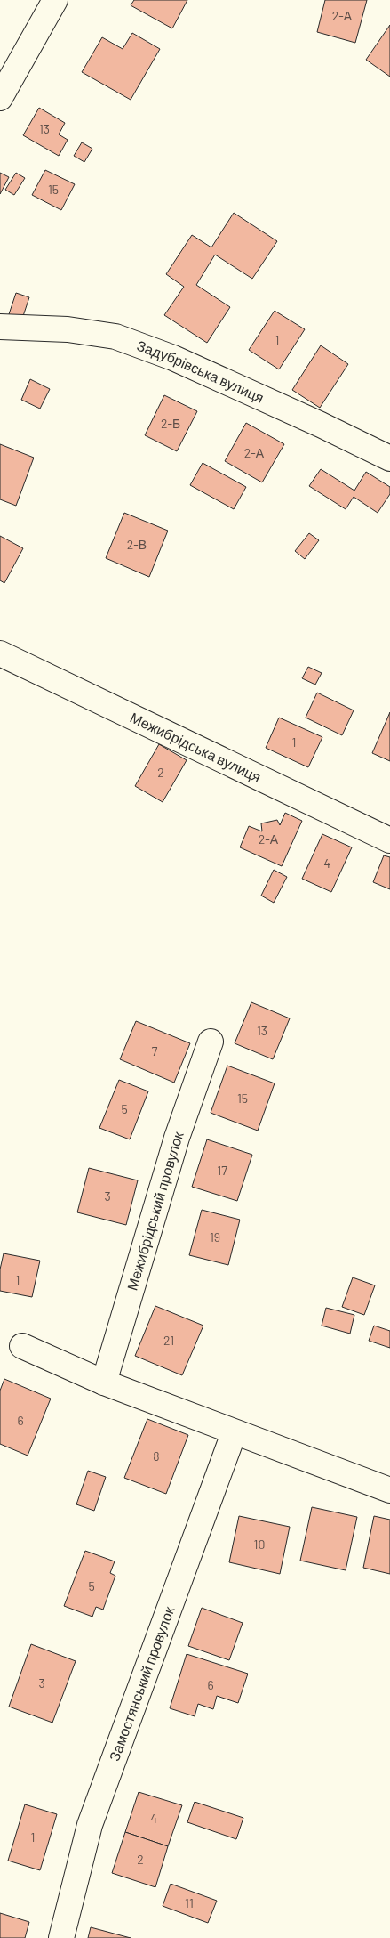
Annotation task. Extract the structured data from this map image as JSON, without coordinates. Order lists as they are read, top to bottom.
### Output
{
  "streets": {
    "street": [
      "Задубрівська вулиця",
      "Межибрідська вулиця",
      "Межибрідський провулок",
      "Замостянський провулок"
    ]
  },
  "house_numbers": [
    "2-А",
    "13",
    "15",
    "1",
    "2-Б",
    "2-А",
    "2-В",
    "1",
    "2",
    "2-А",
    "4",
    "13",
    "7",
    "15",
    "5",
    "17",
    "3",
    "19",
    "1",
    "21",
    "6",
    "8",
    "10",
    "5",
    "3",
    "6",
    "4",
    "1",
    "2",
    "11"
  ]
}
